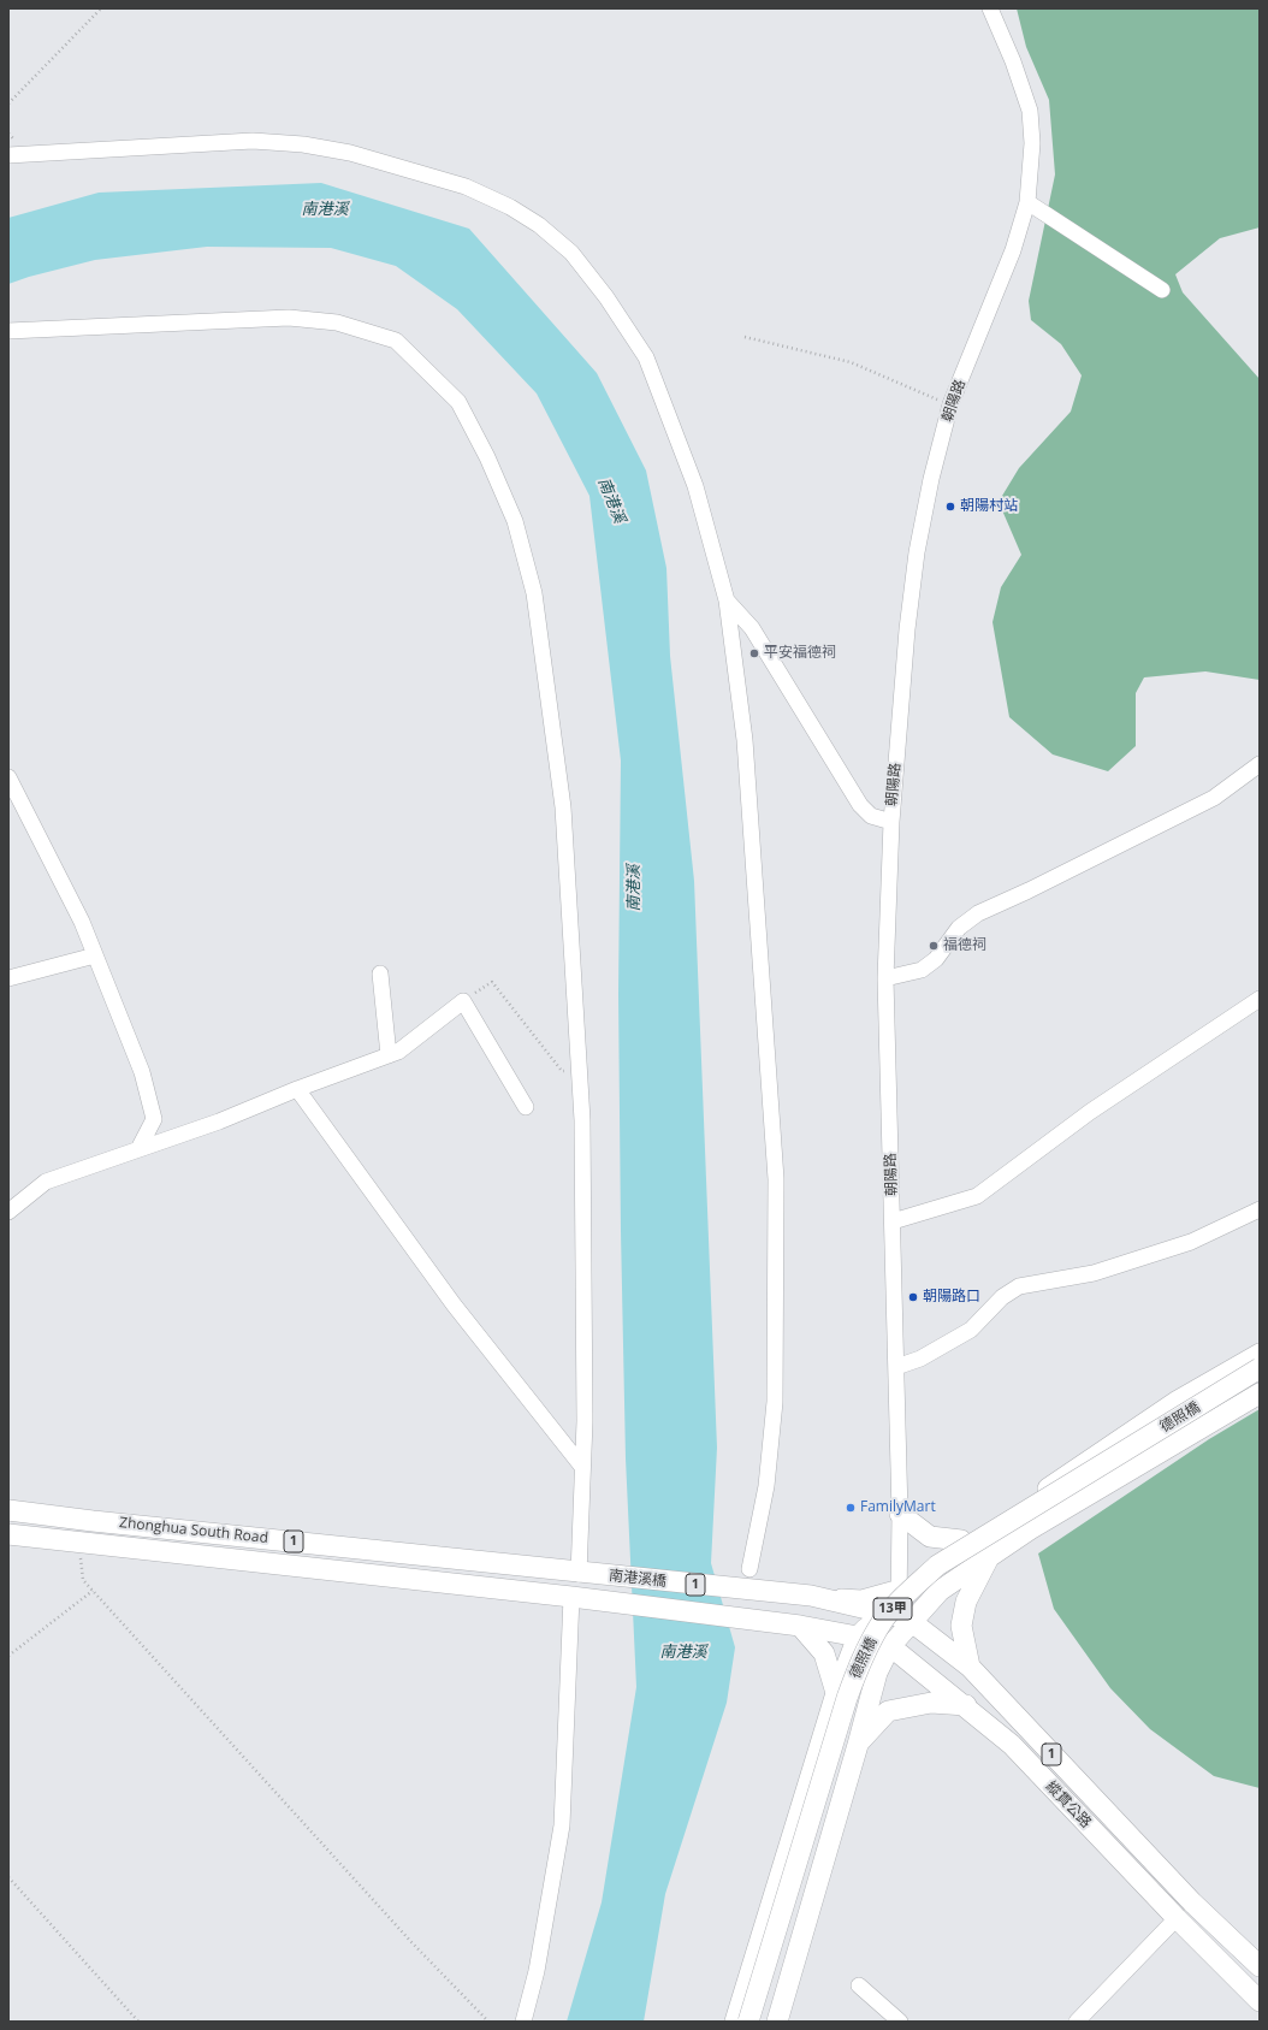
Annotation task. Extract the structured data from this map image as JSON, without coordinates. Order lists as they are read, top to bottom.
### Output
{
  "streets": {
    "main road": [
      "德照橋",
      "Zhonghua South Road",
      "1",
      "南港溪橋",
      "13甲",
      "縱貫公路"
    ],
    "street": ["朝陽路"]
  },
  "crossings": [
    ["Zhonghua South Road", "南港溪橋"],
    ["南港溪橋", "縱貫公路"]
  ],
  "water": ["南港溪"],
  "places": [
    "朝陽村站",
    "平安福德祠",
    "福德祠",
    "朝陽路口",
    "FamilyMart"
  ]
}
